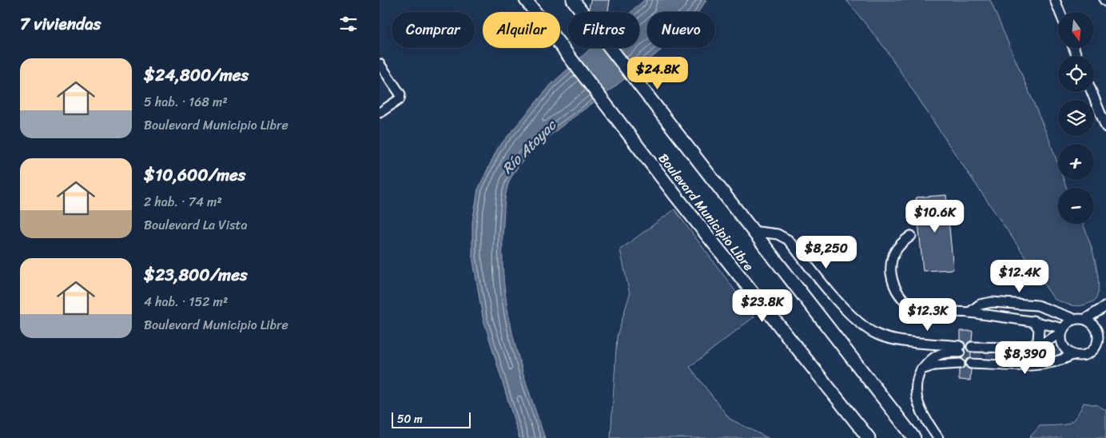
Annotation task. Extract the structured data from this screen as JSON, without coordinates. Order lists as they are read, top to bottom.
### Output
{
  "streets": {
    "main road": ["Boulevard Municipio Libre"]
  },
  "water": ["Río Atoyac"],
  "scale_bar": "50 m",
  "north": "bottom",
  "page": {
    "heading": "7 viviendas",
    "map_buttons": ["+", "−"],
    "chip": [
      "Comprar",
      "Alquilar",
      "Filtros",
      "Nuevo"
    ],
    "list": [
      {
        "name": "$24,800/mes",
        "note": "5 hab. · 168 m² · Boulevard Municipio Libre"
      },
      {
        "name": "$10,600/mes",
        "note": "2 hab. · 74 m² · Boulevard La Vista"
      },
      {
        "name": "$23,800/mes",
        "note": "4 hab. · 152 m² · Boulevard Municipio Libre"
      }
    ],
    "price": [
      "$24.8K",
      "$10.6K",
      "$8,250",
      "$12.4K",
      "$23.8K",
      "$12.3K",
      "$8,390"
    ],
    "scale": "50 m"
  }
}
